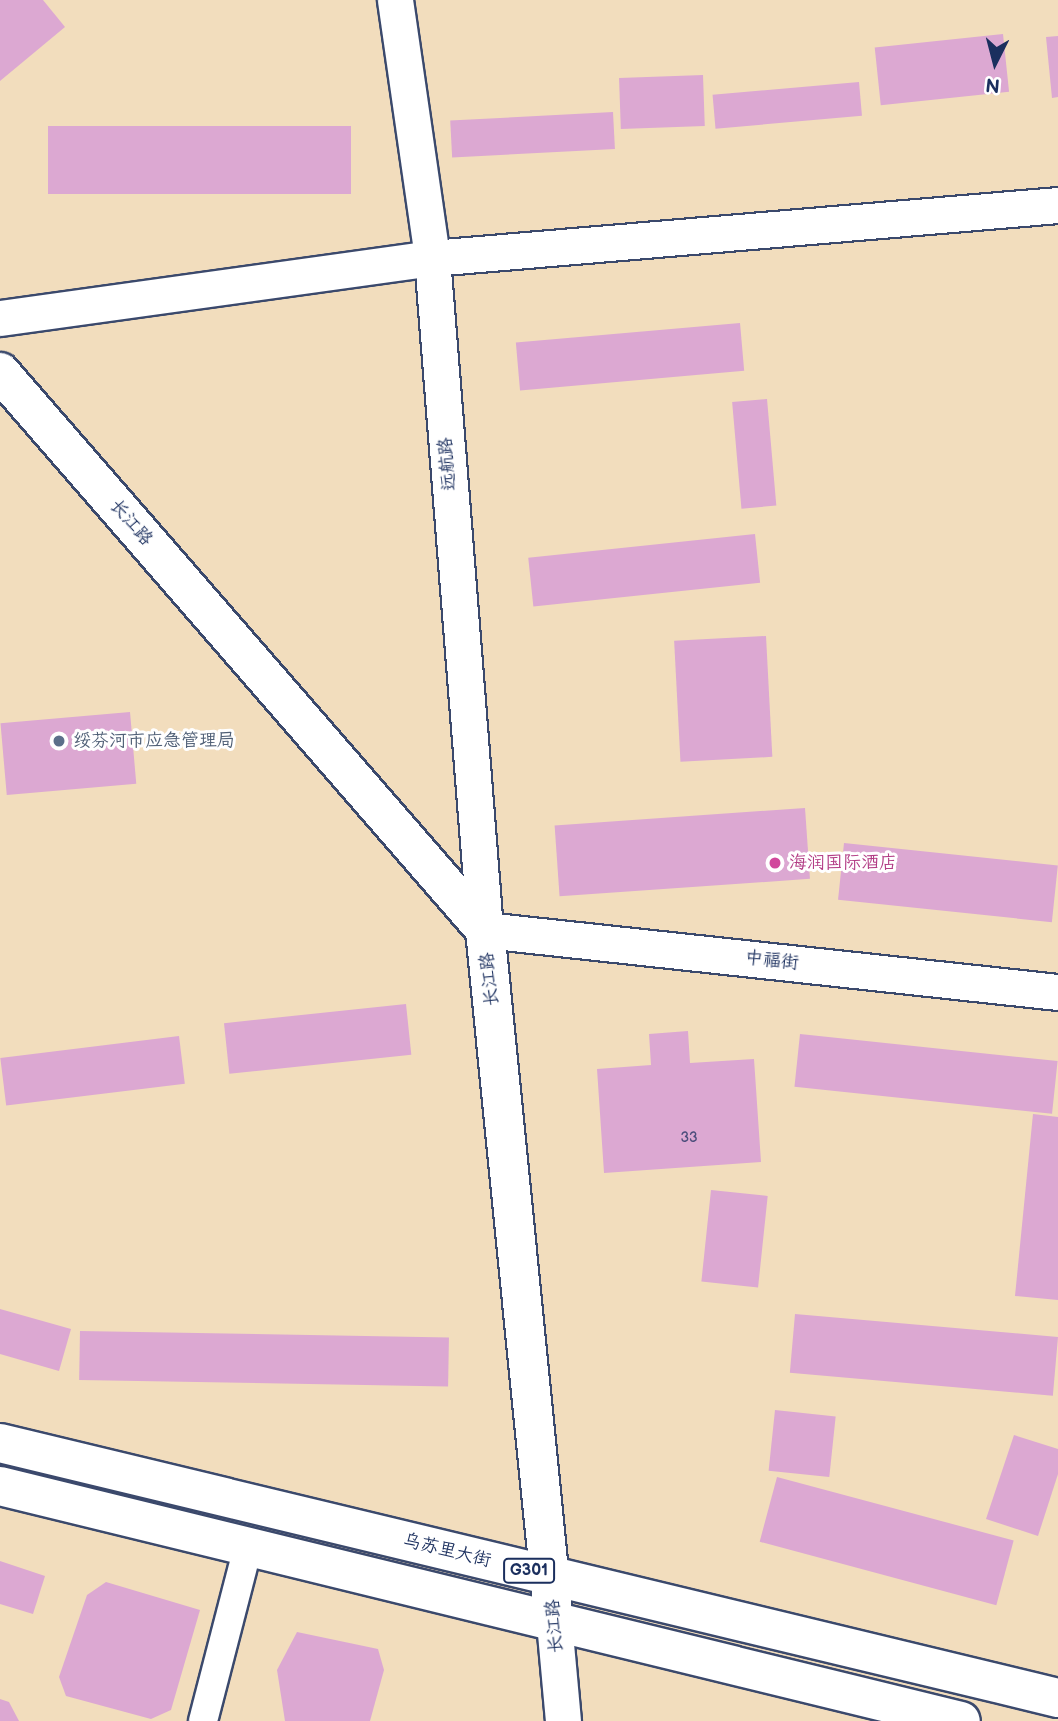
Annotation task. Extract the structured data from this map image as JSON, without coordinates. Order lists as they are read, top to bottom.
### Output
{
  "streets": {
    "main road": ["长江路", "乌苏里大街", "G301"],
    "street": ["远航路", "中福街"]
  },
  "crossings": [
    ["远航路", "长江路"],
    ["远航路", "中福街"],
    ["长江路", "中福街"],
    ["长江路", "乌苏里大街"],
    ["长江路", "G301"]
  ],
  "places": ["绥芬河市应急管理局", "海润国际酒店"],
  "house_numbers": ["33"],
  "north": "bottom"
}
